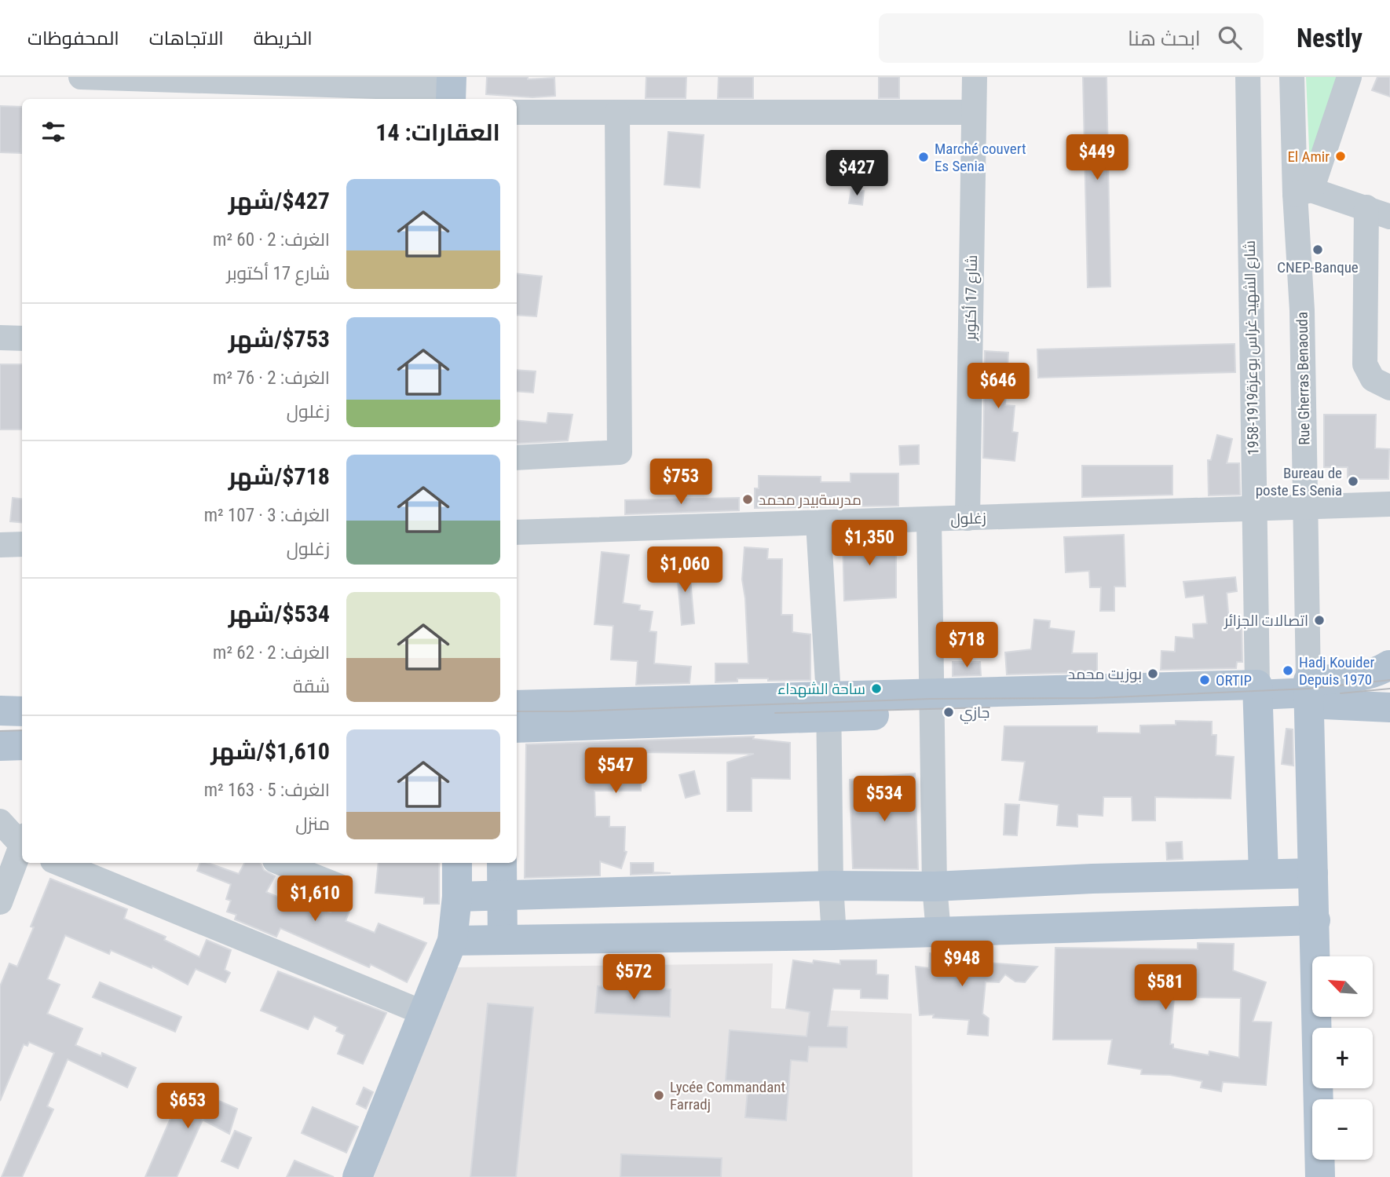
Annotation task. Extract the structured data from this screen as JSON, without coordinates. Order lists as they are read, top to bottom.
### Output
{
  "streets": {
    "street": [
      "شارع 17 أكتوبر",
      "شارع الشهيد غراس بوعزة1919-1958",
      "Rue Gherras Benaouda",
      "زغلول"
    ]
  },
  "crossings": [
    ["شارع 17 أكتوبر", "زغلول"],
    ["شارع الشهيد غراس بوعزة1919-1958", "زغلول"],
    ["Rue Gherras Benaouda", "زغلول"]
  ],
  "places": [
    "El Amir",
    "Marché couvert Es Senia",
    "CNEP-Banque",
    "Bureau de poste Es Senia",
    "مدرسةبيدر محمد",
    "اتصالات الجزائر",
    "Hadj Kouider Depuis 1970",
    "بوزيت محمد",
    "ORTIP",
    "ساحة الشهداء",
    "جازي",
    "Lycée Commandant Farradj"
  ],
  "north": "top left",
  "page": {
    "header": "Nestly",
    "search": "ابحث هنا",
    "nav": ["الخريطة", "الاتجاهات", "المحفوظات"],
    "heading": "العقارات: 14",
    "price": [
      "$449",
      "$427",
      "$646",
      "$753",
      "$1,350",
      "$1,060",
      "$718",
      "$547",
      "$534",
      "$1,610",
      "$948",
      "$572",
      "$581",
      "$653"
    ],
    "list": [
      {
        "name": "$427/شهر",
        "note": "الغرف: 2 · 60 m² · شارع 17 أكتوبر"
      },
      {
        "name": "$753/شهر",
        "note": "الغرف: 2 · 76 m² · زغلول"
      },
      {
        "name": "$718/شهر",
        "note": "الغرف: 3 · 107 m² · زغلول"
      },
      {
        "name": "$534/شهر",
        "note": "الغرف: 2 · 62 m² · شقة"
      },
      {
        "name": "$1,610/شهر",
        "note": "الغرف: 5 · 163 m² · منزل"
      }
    ],
    "map_buttons": ["+", "−"]
  }
}
